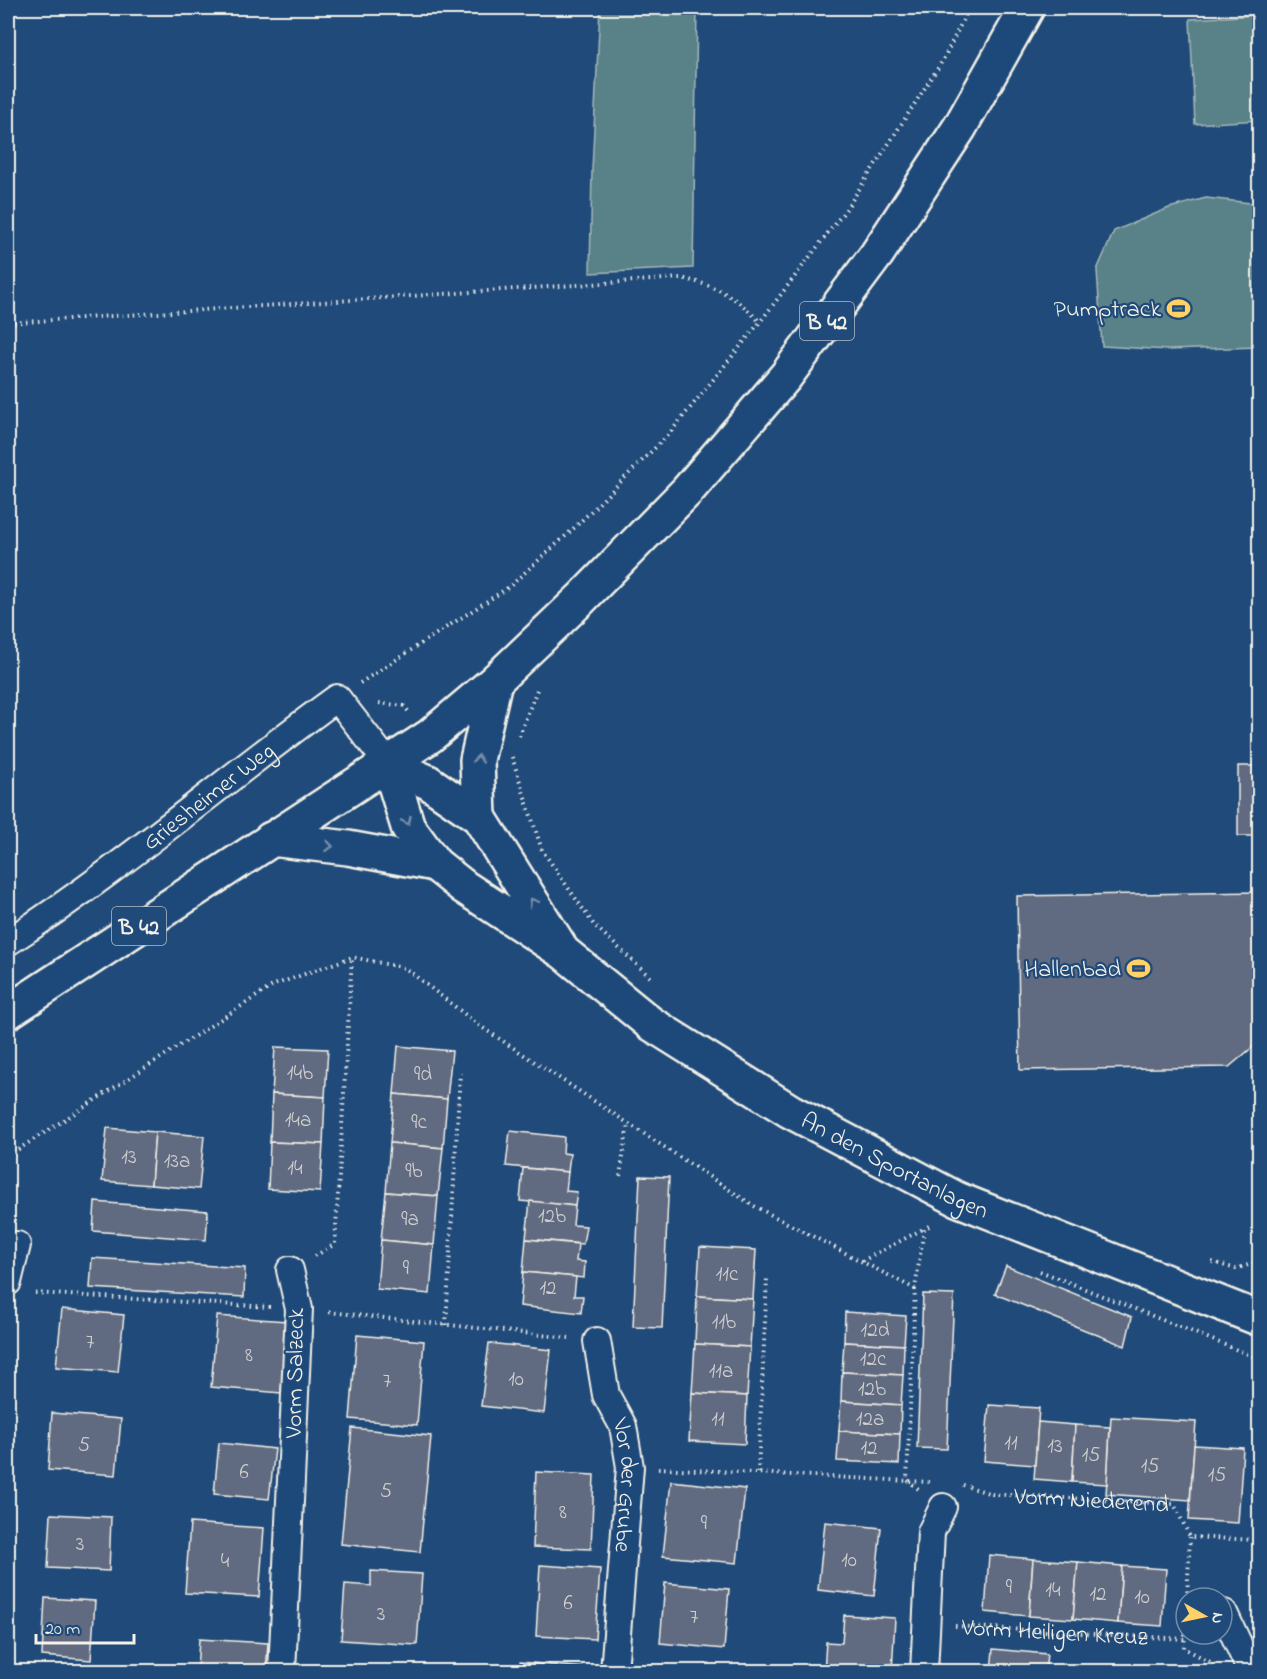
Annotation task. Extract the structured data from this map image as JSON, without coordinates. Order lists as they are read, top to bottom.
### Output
{
  "streets": {
    "main road": ["B 42", "An den Sportanlagen"],
    "street": ["Griesheimer Weg", "Vorm Salzeck", "Vor der Grube"],
    "path": ["Vorm Niederend", "Vorm Heiligen Kreuz"]
  },
  "places": {
    "sports": ["Pumptrack", "Hallenbad"]
  },
  "house_numbers": [
    "14b",
    "9d",
    "14a",
    "9c",
    "13",
    "13a",
    "14",
    "9b",
    "12b",
    "9a",
    "9",
    "11c",
    "12",
    "11b",
    "12d",
    "7",
    "8",
    "12c",
    "11a",
    "10",
    "7",
    "12b",
    "11",
    "12a",
    "11",
    "5",
    "13",
    "12",
    "15",
    "15",
    "6",
    "15",
    "5",
    "8",
    "9",
    "3",
    "10",
    "4",
    "9",
    "14",
    "12",
    "10",
    "6",
    "3",
    "7"
  ],
  "scale_bar": "20 m",
  "north": "right"
}
